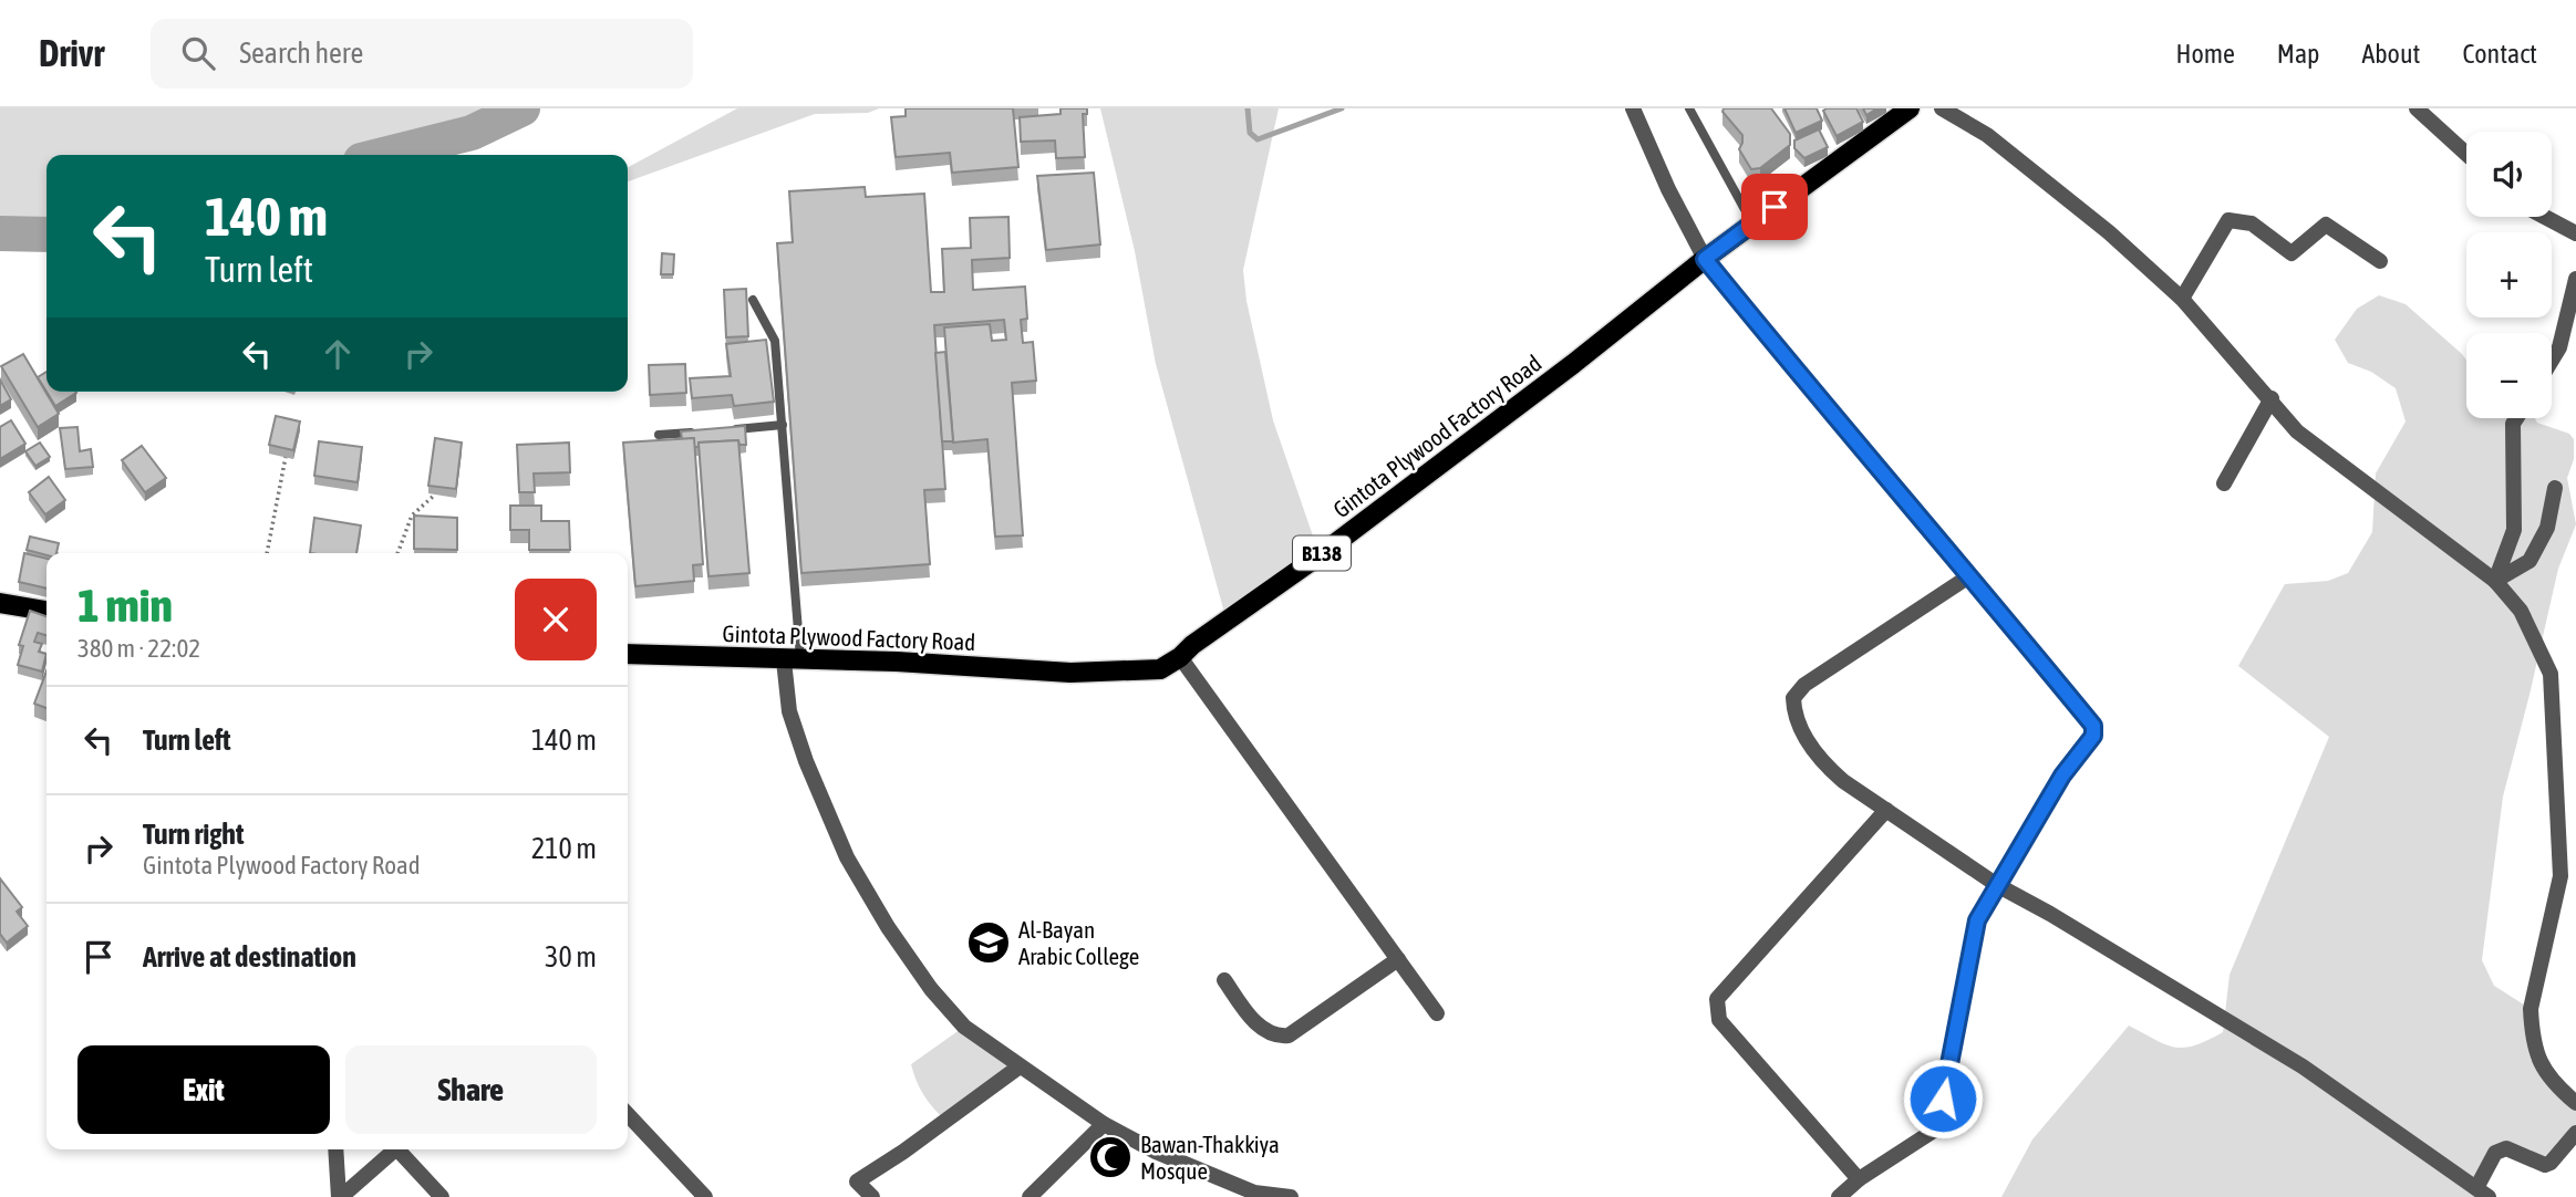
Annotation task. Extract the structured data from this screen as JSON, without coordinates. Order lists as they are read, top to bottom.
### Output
{
  "streets": {
    "main road": ["Gintota Plywood Factory Road", "B138"]
  },
  "places": {
    "school or university": ["Al-Bayan Arabic College"],
    "mosque": ["Bawan-Thakkiya Mosque"]
  },
  "page": {
    "header": "Drivr",
    "search": "Search here",
    "nav": [
      "Home",
      "Map",
      "About",
      "Contact"
    ],
    "map_buttons": ["+", "−"],
    "turn": ["140 m", "Turn left"],
    "heading": ["1 min", "380 m · 22:02"],
    "list": [
      {
        "name": "Turn left",
        "value": "140 m"
      },
      {
        "name": "Turn right",
        "note": "Gintota Plywood Factory Road",
        "value": "210 m"
      },
      {
        "name": "Arrive at destination",
        "value": "30 m"
      }
    ],
    "buttons": ["Exit", "Share"]
  }
}
